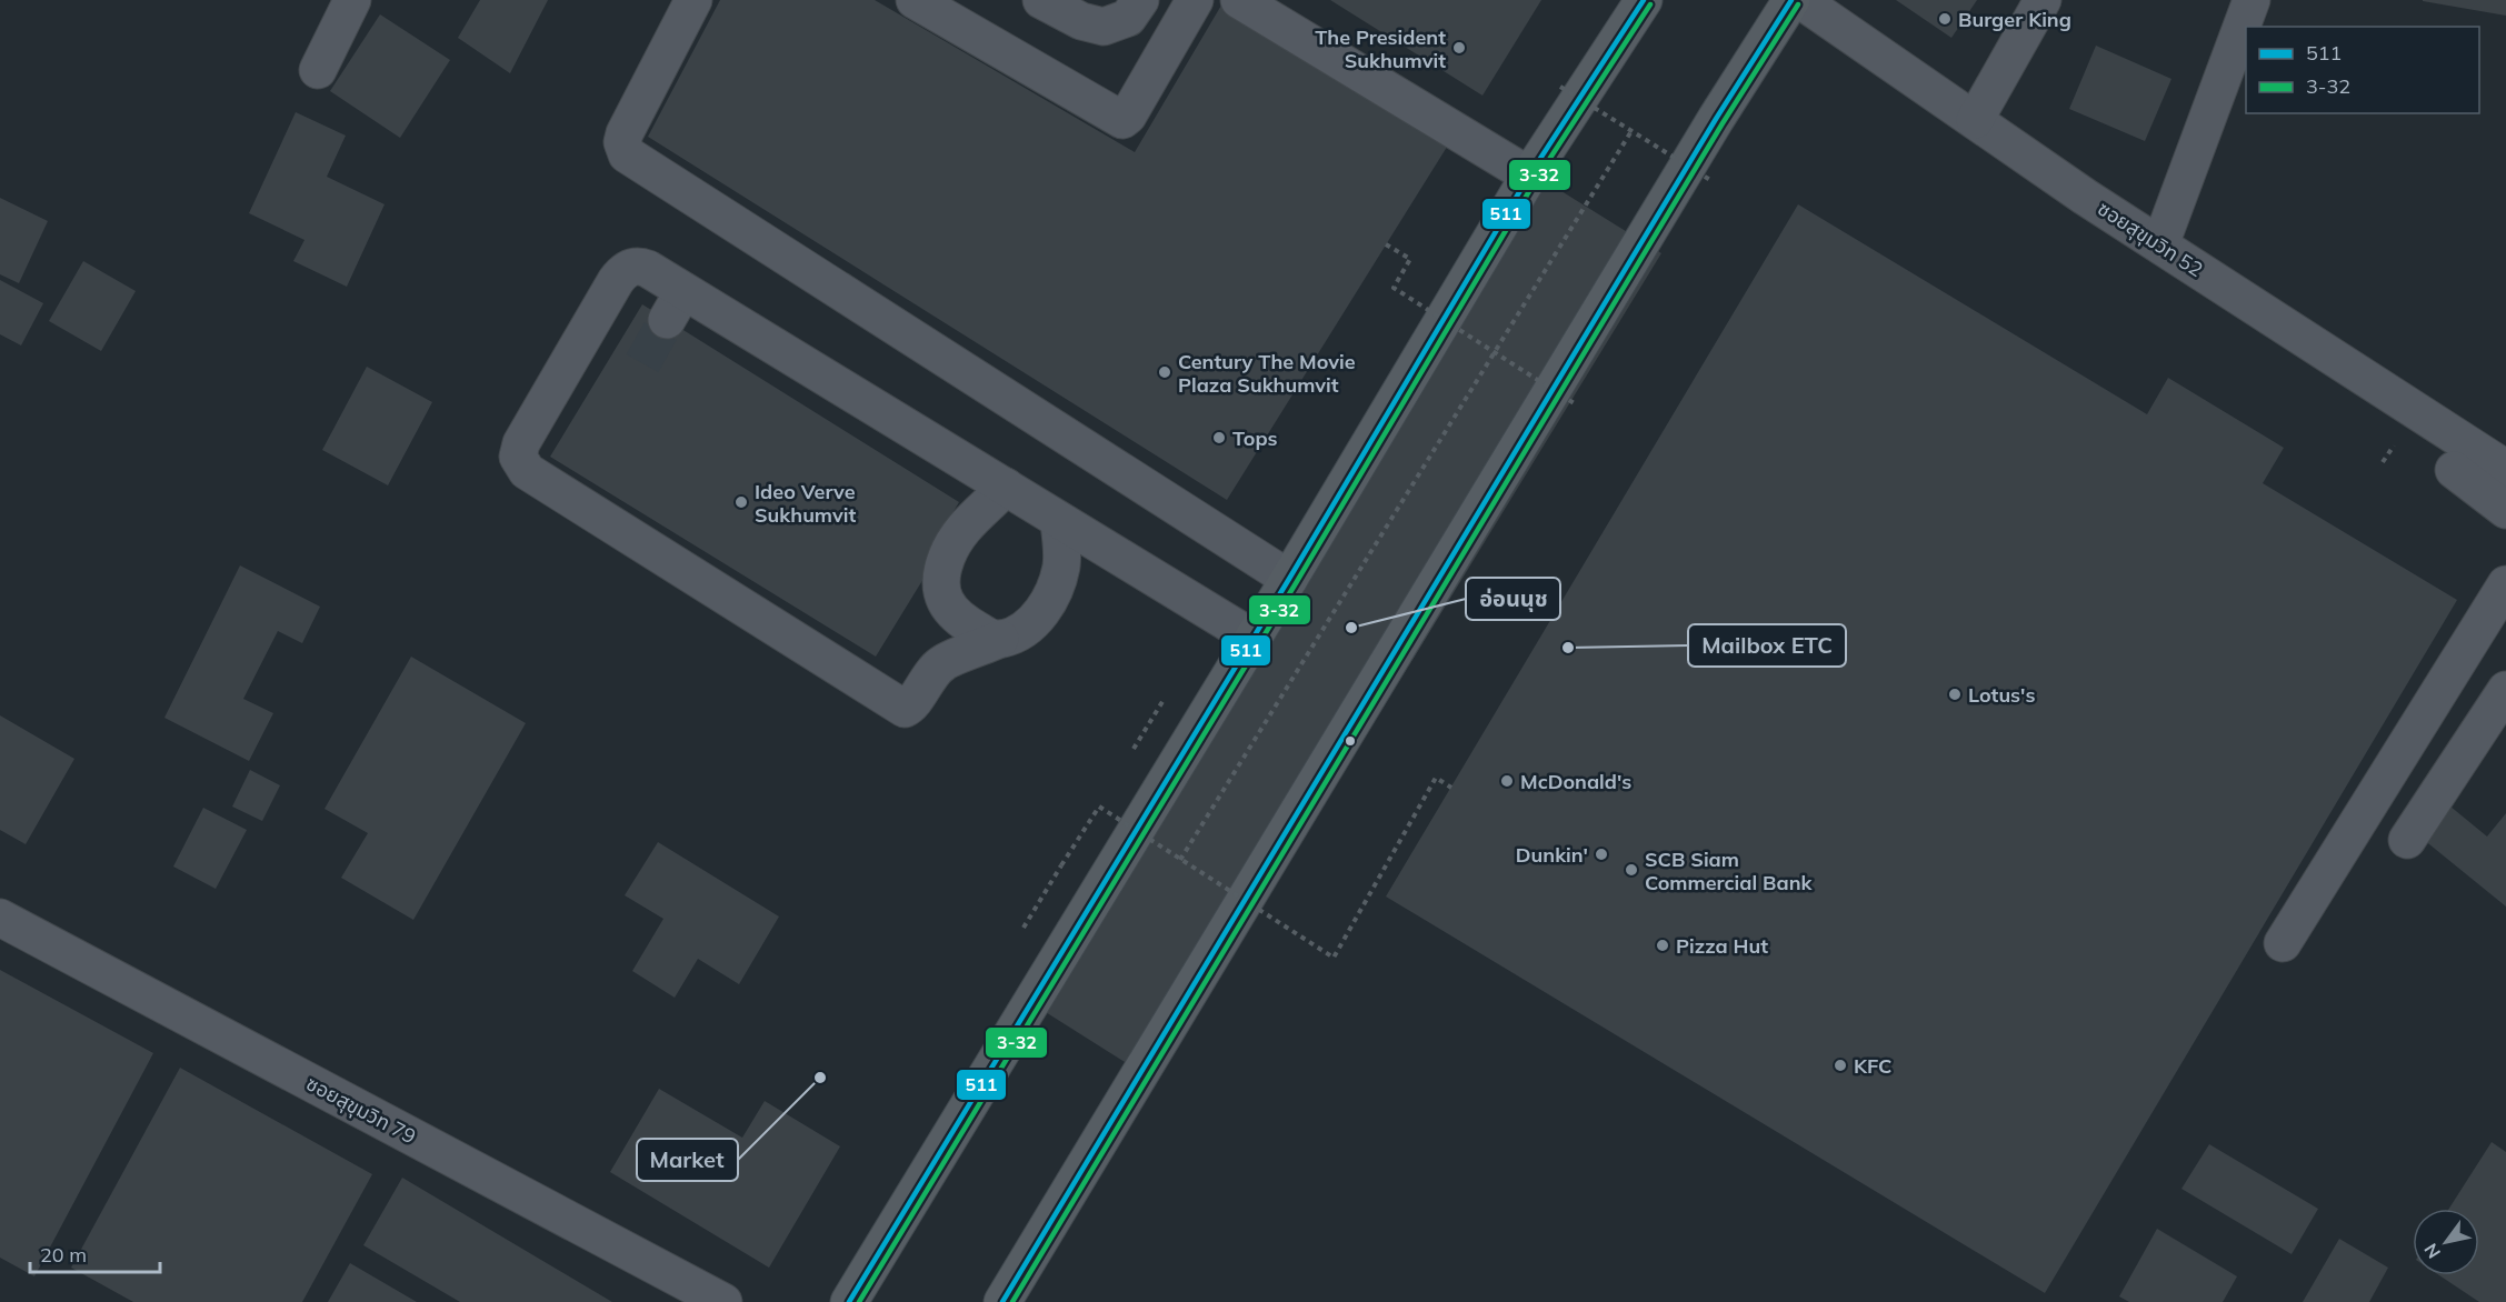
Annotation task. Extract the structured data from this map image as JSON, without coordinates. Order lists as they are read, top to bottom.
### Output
{
  "streets": {
    "street": ["ซอยสุขุมวิท 52", "ซอยสุขุมวิท 79"]
  },
  "places": [
    "Burger King",
    "The President Sukhumvit",
    "Century The Movie Plaza Sukhumvit",
    "Tops",
    "Ideo Verve Sukhumvit",
    "อ่อนนุช",
    "Mailbox ETC",
    "Lotus's",
    "McDonald's",
    "Dunkin'",
    "SCB Siam Commercial Bank",
    "Pizza Hut",
    "KFC",
    "Market"
  ],
  "lines": ["transit line 511", "transit line 3-32"],
  "legend": ["511", "3-32"],
  "scale_bar": "20 m",
  "north": "bottom left"
}
